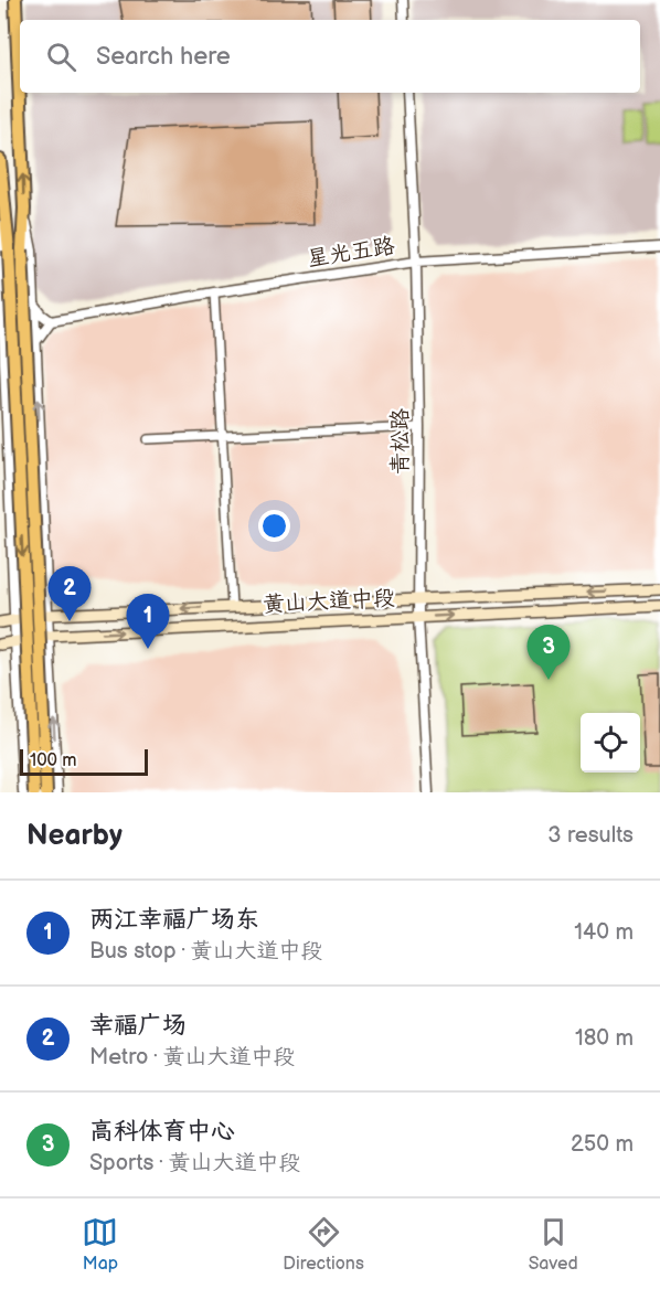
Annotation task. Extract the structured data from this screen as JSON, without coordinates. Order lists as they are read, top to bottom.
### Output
{
  "streets": {
    "main road": ["黄山大道中段"],
    "street": ["星光五路", "青松路"]
  },
  "crossings": [
    ["星光五路", "青松路"],
    ["青松路", "黄山大道中段"]
  ],
  "scale_bar": "100 m",
  "page": {
    "search": "Search here",
    "pins": ["2", "1", "3"],
    "scale": "100 m",
    "heading": ["Nearby", "3 results"],
    "list": [
      {
        "mark": "1",
        "name": "两江幸福广场东",
        "note": "Bus stop · 黄山大道中段",
        "value": "140 m"
      },
      {
        "mark": "2",
        "name": "幸福广场",
        "note": "Metro · 黄山大道中段",
        "value": "180 m"
      },
      {
        "mark": "3",
        "name": "高科体育中心",
        "note": "Sports · 黄山大道中段",
        "value": "250 m"
      }
    ],
    "nav": ["Map", "Directions", "Saved"]
  }
}
